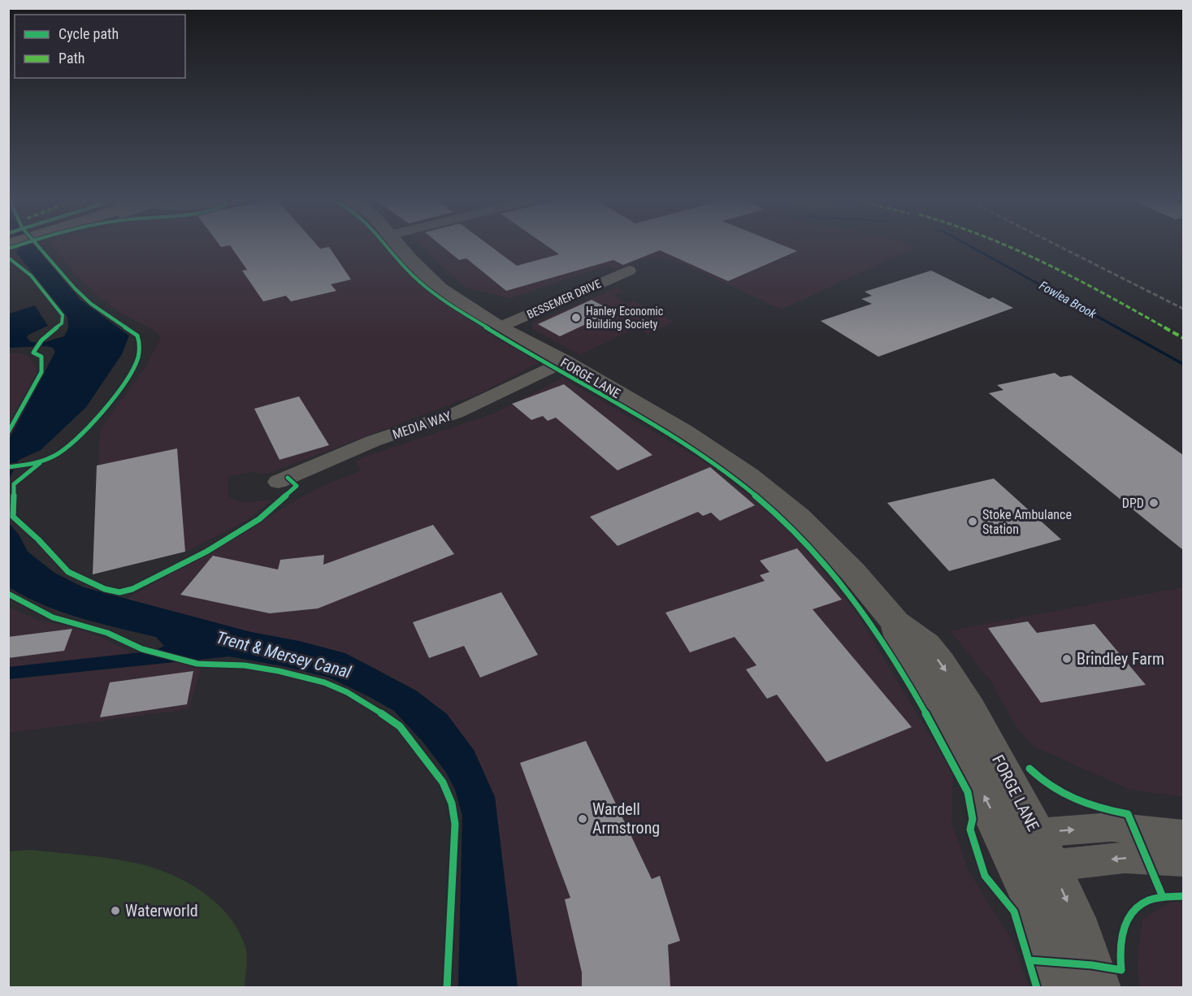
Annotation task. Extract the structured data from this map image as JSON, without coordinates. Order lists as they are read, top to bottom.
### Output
{
  "streets": {
    "street": ["BESSEMER DRIVE", "FORGE LANE", "MEDIA WAY"]
  },
  "crossings": [
    ["BESSEMER DRIVE", "FORGE LANE"],
    ["FORGE LANE", "MEDIA WAY"]
  ],
  "water": ["Fowlea Brook", "Trent & Mersey Canal"],
  "places": [
    "Hanley Economic Building Society",
    "DPD",
    "Stoke Ambulance Station",
    "Brindley Farm",
    "Wardell Armstrong",
    "Waterworld"
  ],
  "legend": ["Cycle path", "Path"]
}
